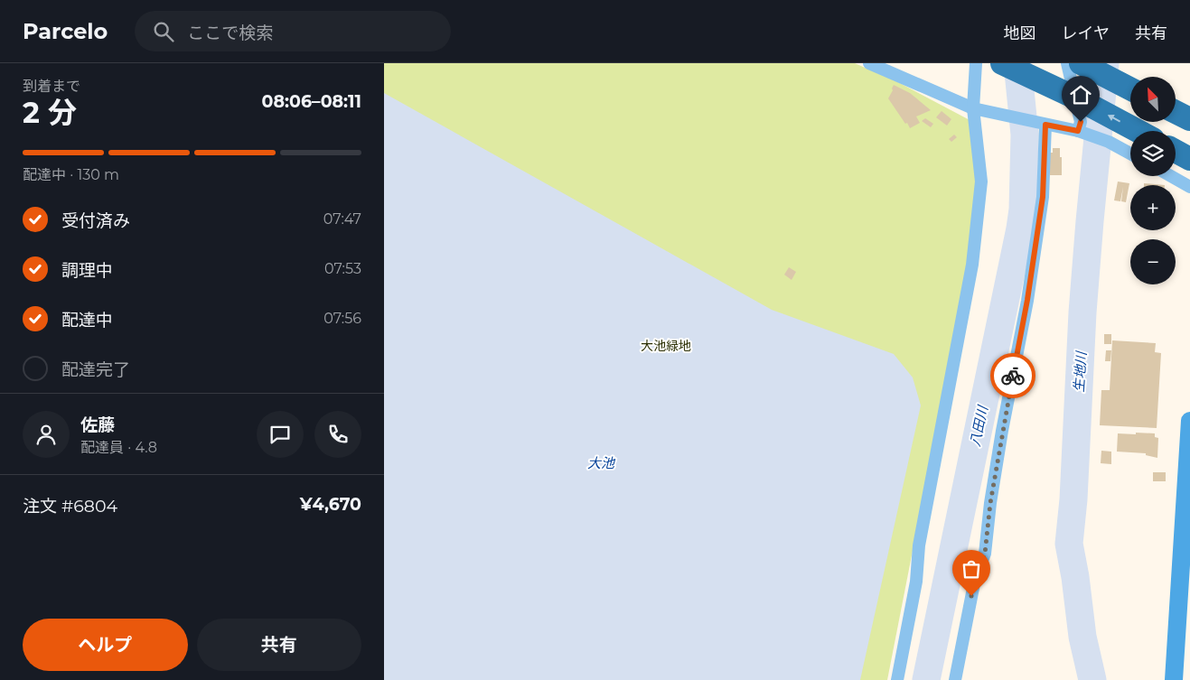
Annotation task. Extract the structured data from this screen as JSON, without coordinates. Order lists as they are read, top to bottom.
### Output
{
  "water": ["生地川", "八田川", "大池"],
  "parks": ["大池緑地"],
  "north": "top left",
  "page": {
    "header": "Parcelo",
    "search": "ここで検索",
    "nav": ["地図", "レイヤ", "共有"],
    "heading": ["2 分", "到着まで", "08:06–08:11"],
    "panel": [
      "佐藤",
      "配達員 · 4.8",
      "注文 #6804",
      "¥4,670"
    ],
    "map_buttons": ["+", "−"],
    "bar": "配達中 · 130 m",
    "list": [
      ["受付済み", "07:47"],
      ["調理中", "07:53"],
      ["配達中", "07:56"],
      "配達完了"
    ],
    "buttons": ["ヘルプ", "共有"]
  }
}
